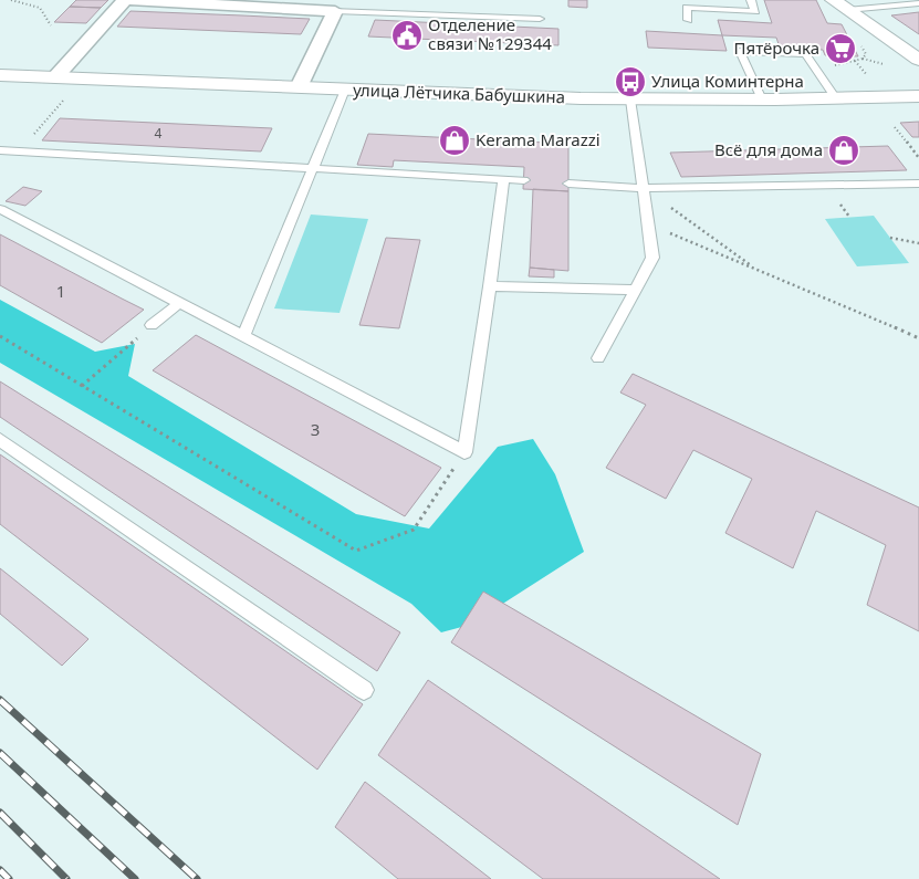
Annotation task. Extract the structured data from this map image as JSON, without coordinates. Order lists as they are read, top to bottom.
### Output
{
  "streets": {
    "main road": ["улица Лётчика Бабушкина"]
  },
  "places": {
    "public building": ["Отделение связи №129344"],
    "supermarket": ["Пятёрочка"],
    "bus stop": ["Улица Коминтерна"],
    "shop": ["Kerama Marazzi", "Всё для дома"]
  },
  "house_numbers": ["4", "1", "3"]
}
